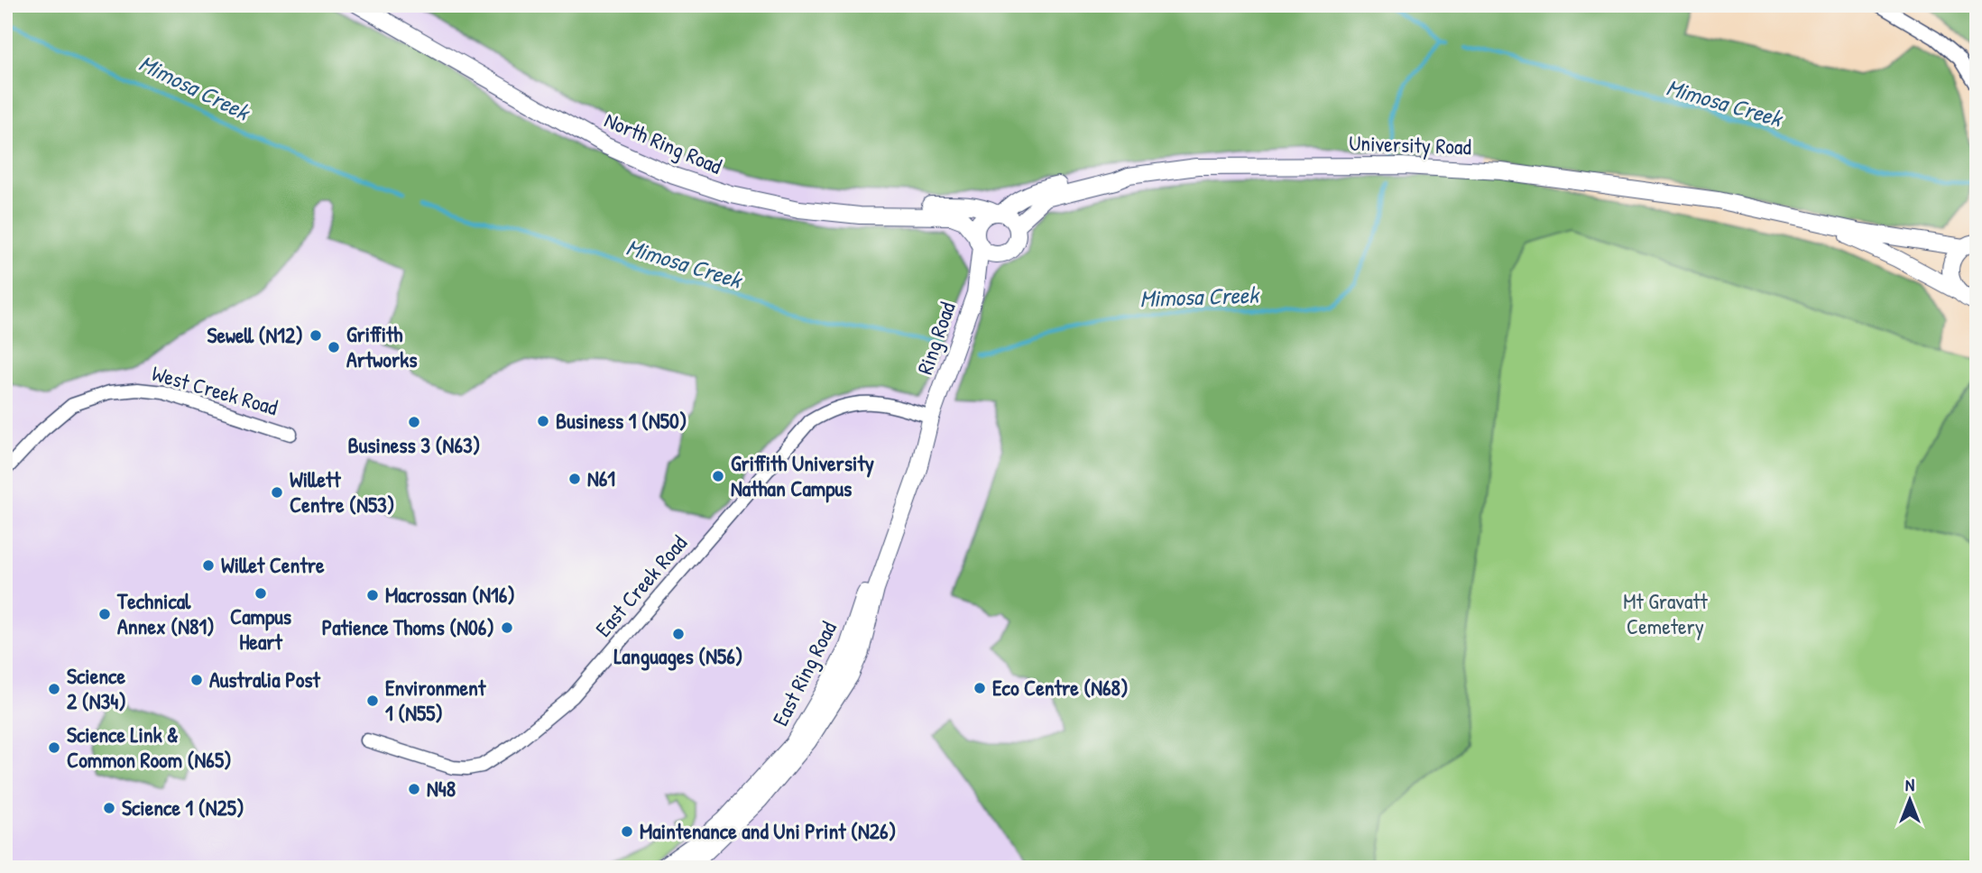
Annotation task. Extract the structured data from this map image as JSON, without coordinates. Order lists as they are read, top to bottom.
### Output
{
  "streets": {
    "street": [
      "North Ring Road",
      "University Road",
      "Ring Road",
      "West Creek Road",
      "East Creek Road",
      "East Ring Road"
    ]
  },
  "crossings": [
    ["North Ring Road", "University Road"],
    ["North Ring Road", "Ring Road"],
    ["University Road", "Ring Road"],
    ["Ring Road", "East Creek Road"],
    ["Ring Road", "East Ring Road"],
    ["East Creek Road", "East Ring Road"]
  ],
  "water": ["Mimosa Creek"],
  "parks": ["Mt Gravatt Cemetery"],
  "places": [
    "Sewell (N12)",
    "Griffith Artworks",
    "Business 1 (N50)",
    "Business 3 (N63)",
    "Griffith University Nathan Campus",
    "N61",
    "Willett Centre (N53)",
    "Willet Centre",
    "Campus Heart",
    "Macrossan (N16)",
    "Technical Annex (N81)",
    "Patience Thoms (N06)",
    "Languages (N56)",
    "Australia Post",
    "Eco Centre (N68)",
    "Science 2 (N34)",
    "Environment 1 (N55)",
    "Science Link & Common Room (N65)",
    "N48",
    "Science 1 (N25)",
    "Maintenance and Uni Print (N26)"
  ],
  "north": "top"
}
